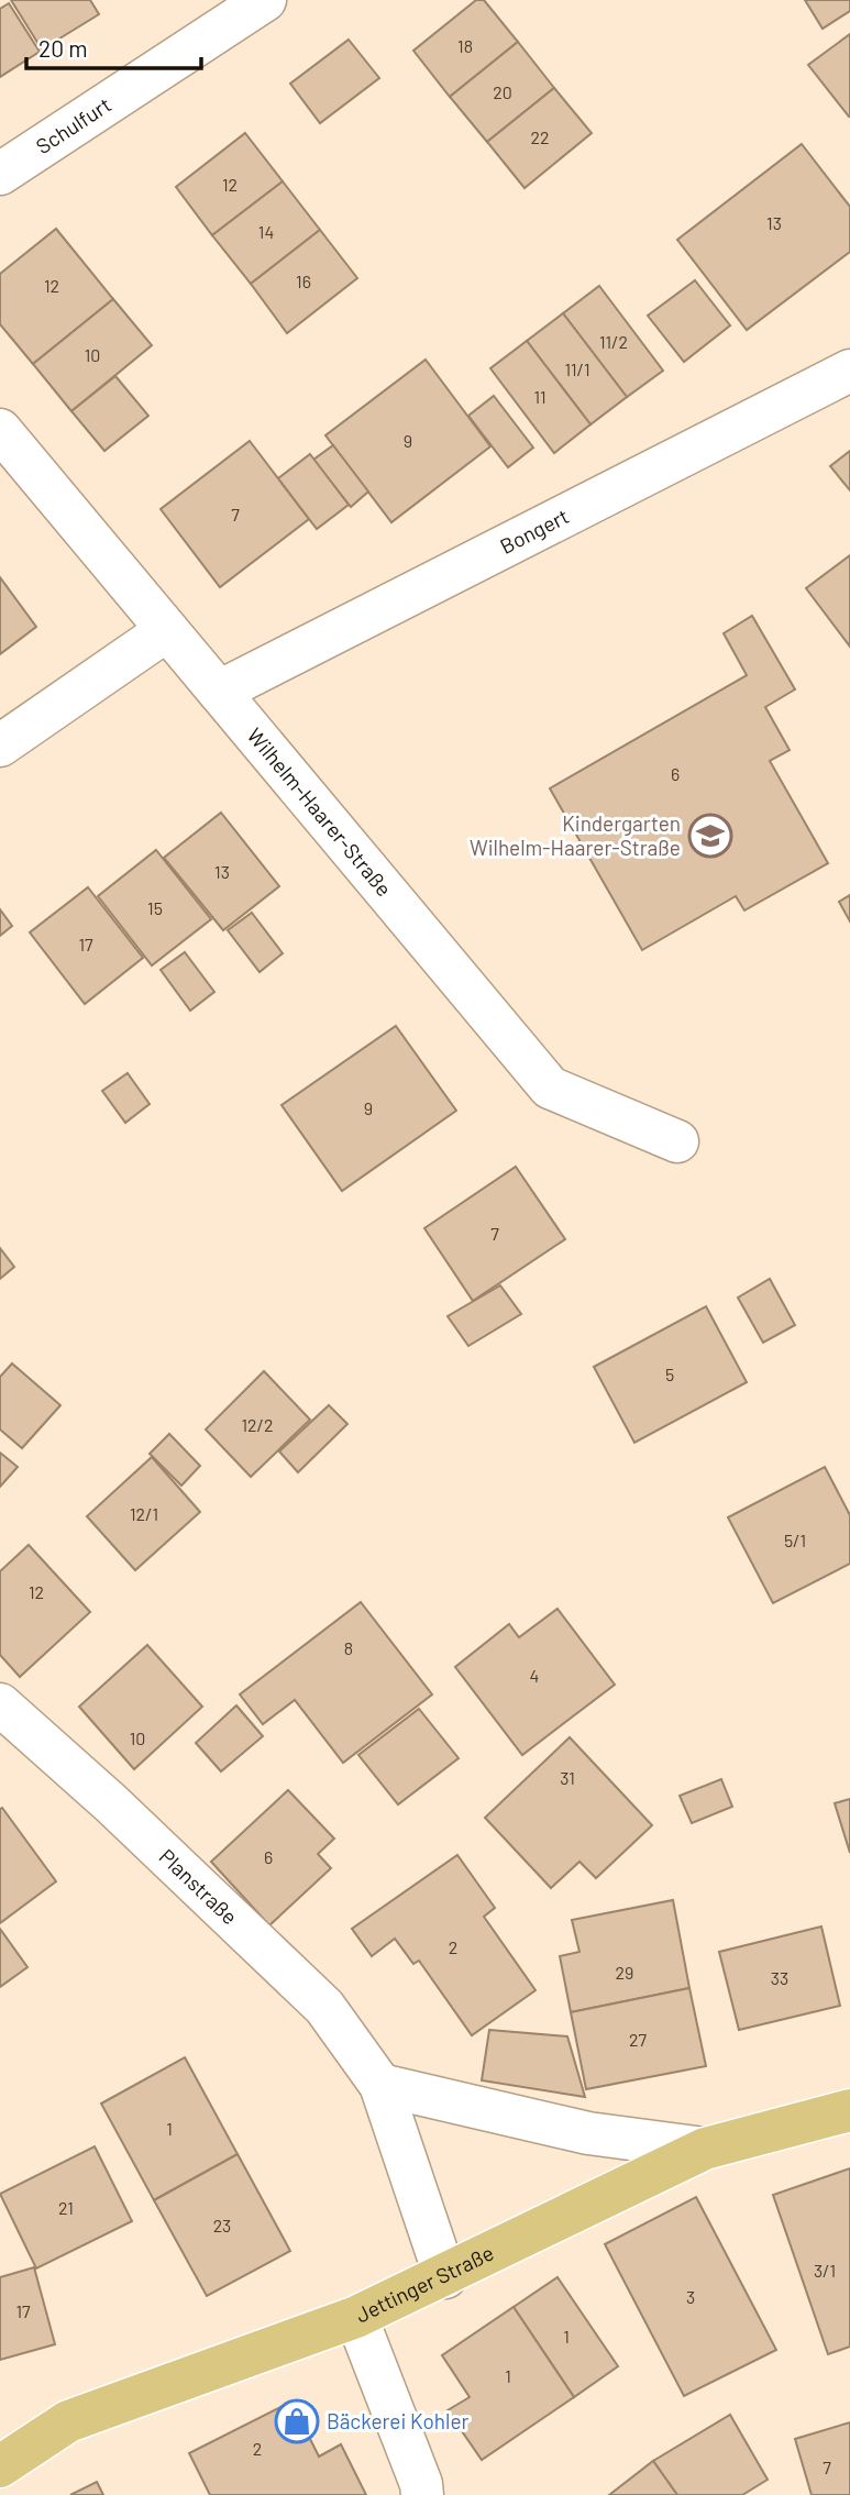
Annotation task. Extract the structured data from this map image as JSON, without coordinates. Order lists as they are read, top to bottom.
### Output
{
  "streets": {
    "main road": ["Jettinger Straße"],
    "street": [
      "Schulfurt",
      "Bongert",
      "Wilhelm-Haarer-Straße",
      "Planstraße"
    ]
  },
  "crossings": [
    ["Bongert", "Wilhelm-Haarer-Straße"],
    ["Planstraße", "Jettinger Straße"]
  ],
  "places": {
    "school or university": ["Kindergarten Wilhelm-Haarer-Straße"],
    "shop": ["Bäckerei Kohler"]
  },
  "house_numbers": [
    "18",
    "20",
    "22",
    "12",
    "13",
    "14",
    "16",
    "12",
    "11/2",
    "10",
    "11/1",
    "11",
    "9",
    "7",
    "6",
    "13",
    "15",
    "17",
    "9",
    "7",
    "5",
    "12/2",
    "12/1",
    "5/1",
    "12",
    "8",
    "4",
    "10",
    "31",
    "6",
    "2",
    "29",
    "33",
    "27",
    "1",
    "21",
    "23",
    "3/1",
    "3",
    "17",
    "1",
    "1",
    "2",
    "7"
  ],
  "scale_bar": "20 m"
}
